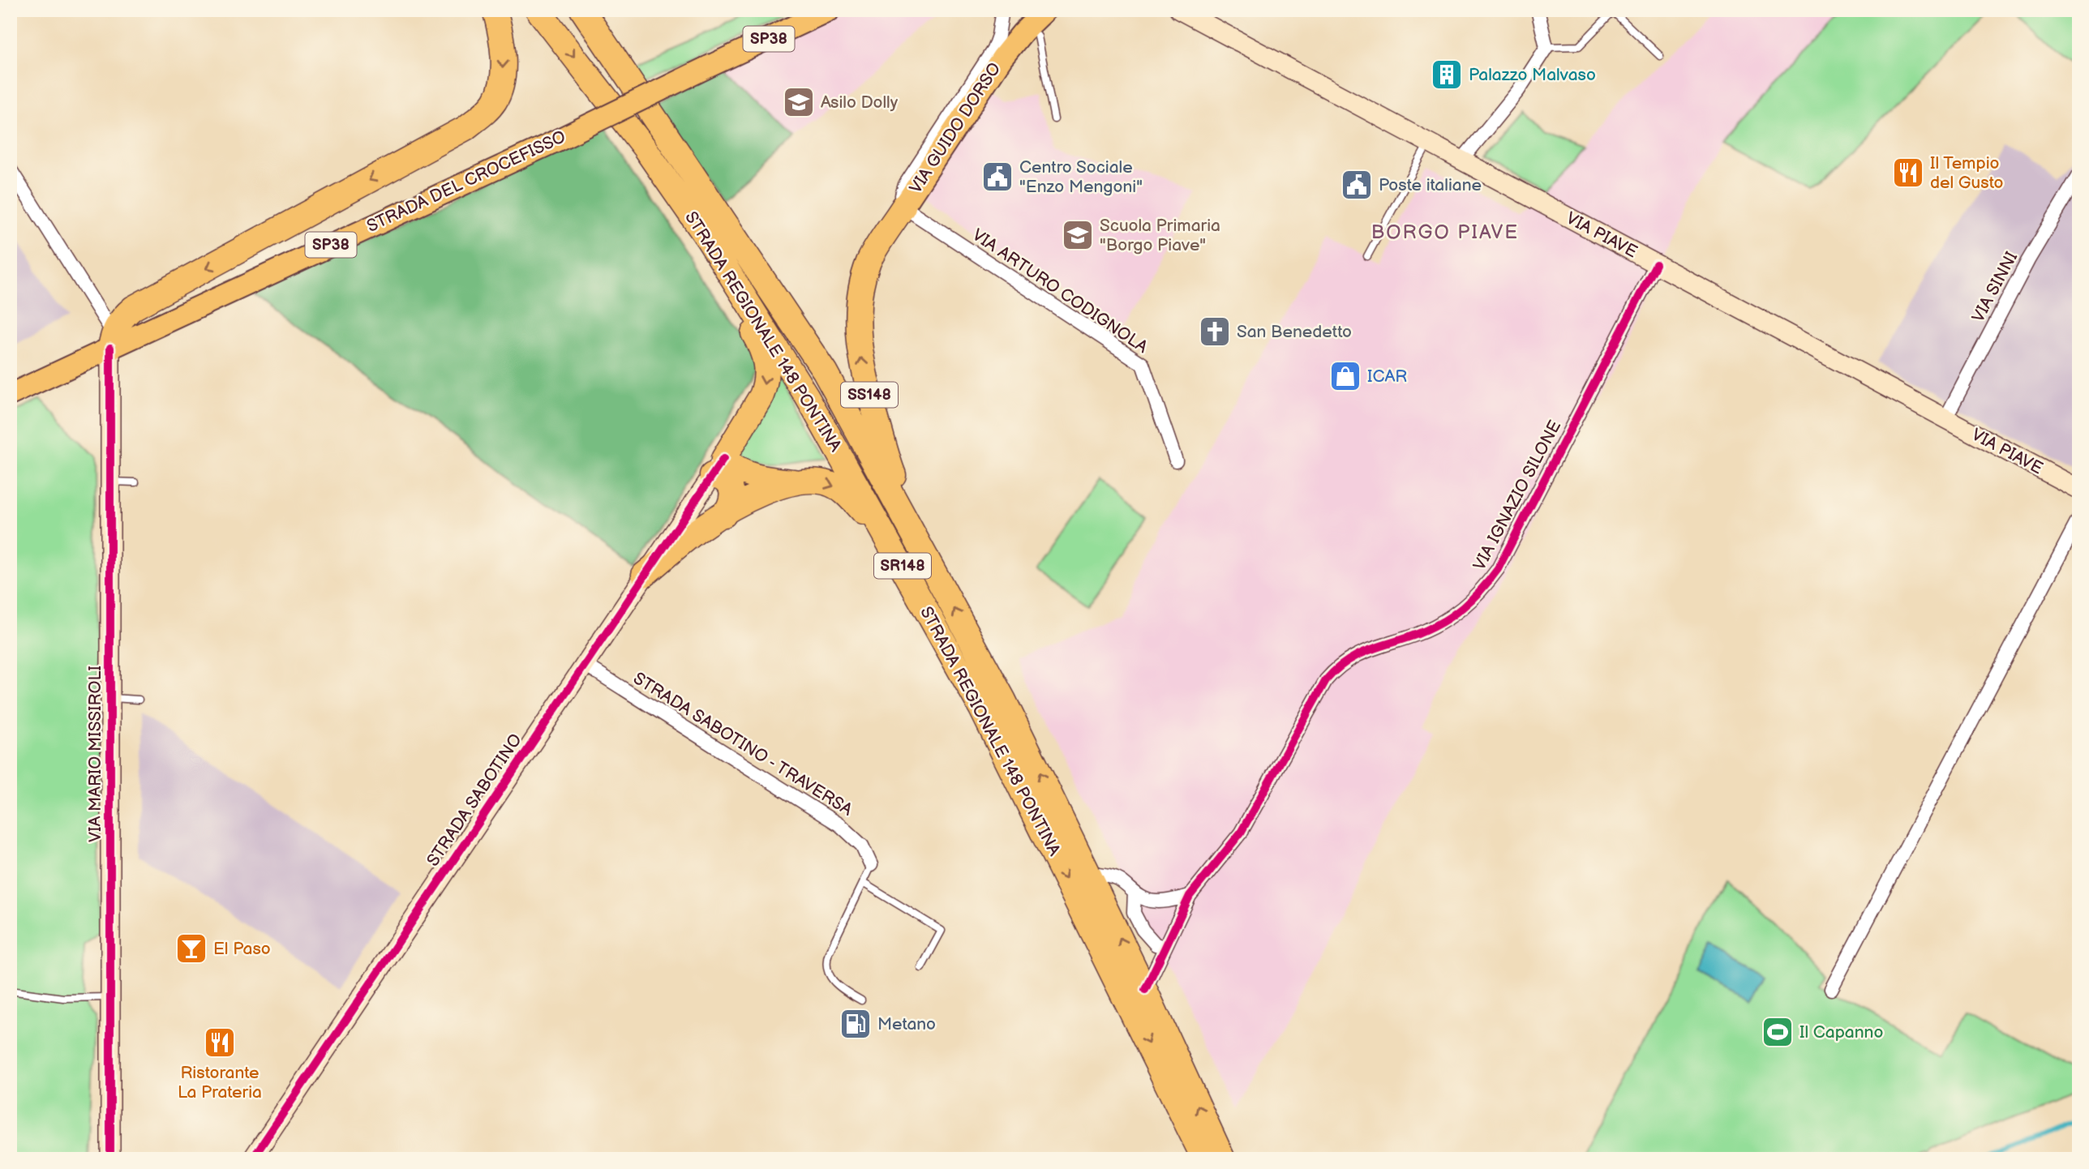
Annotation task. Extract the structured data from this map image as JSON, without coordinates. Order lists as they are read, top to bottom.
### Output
{
  "streets": {
    "highway": ["STRADA REGIONALE 148 PONTINA", "SS148", "SR148"],
    "main road": ["SP38", "VIA GUIDO DORSO", "STRADA DEL CROCEFISSO"],
    "street": [
      "VIA PIAVE",
      "VIA SINNI",
      "VIA ARTURO CODIGNOLA",
      "VIA IGNAZIO SILONE",
      "STRADA SABOTINO - TRAVERSA",
      "VIA MARIO MISSIROLI",
      "STRADA SABOTINO"
    ]
  },
  "crossings": [
    ["VIA GUIDO DORSO", "VIA ARTURO CODIGNOLA"],
    ["VIA GUIDO DORSO", "SS148"],
    ["STRADA DEL CROCEFISSO", "VIA MARIO MISSIROLI"],
    ["VIA PIAVE", "VIA SINNI"],
    ["VIA PIAVE", "VIA IGNAZIO SILONE"],
    ["VIA ARTURO CODIGNOLA", "SS148"],
    ["STRADA REGIONALE 148 PONTINA", "SS148"],
    ["STRADA REGIONALE 148 PONTINA", "VIA IGNAZIO SILONE"],
    ["STRADA SABOTINO - TRAVERSA", "STRADA SABOTINO"]
  ],
  "districts": ["BORGO PIAVE"],
  "places": {
    "building": ["Palazzo Malvaso"],
    "school or university": ["Asilo Dolly", "Scuola Primaria \"Borgo Piave\""],
    "restaurant": ["Il Tempio del Gusto", "Ristorante La Prateria"],
    "public building": ["Centro Sociale \"Enzo Mengoni\"", "Poste italiane"],
    "church": ["San Benedetto"],
    "shop": ["ICAR"],
    "bar": ["El Paso"],
    "fuel station": ["Metano"],
    "sports": ["Il Capanno"]
  }
}
